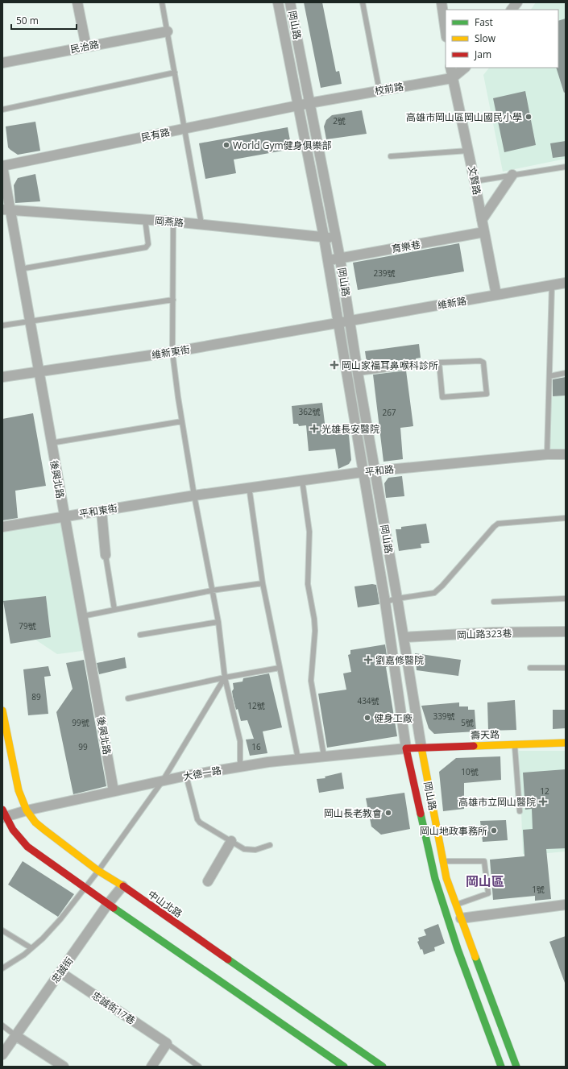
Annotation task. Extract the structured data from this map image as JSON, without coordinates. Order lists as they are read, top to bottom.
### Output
{
  "streets": {
    "main road": ["岡山路", "壽天路", "中山北路"],
    "street": [
      "民治路",
      "校前路",
      "民有路",
      "文賢路",
      "岡燕路",
      "育樂巷",
      "維新路",
      "維新東街",
      "平和路",
      "後興北路",
      "平和東街",
      "岡山路323巷",
      "大德一路",
      "忠誠街",
      "忠誠街17巷"
    ]
  },
  "crossings": [
    ["岡山路", "校前路"],
    ["岡山路", "民有路"],
    ["岡山路", "岡燕路"],
    ["岡山路", "育樂巷"],
    ["岡山路", "維新路"],
    ["岡山路", "維新東街"],
    ["岡山路", "平和路"],
    ["岡山路", "岡山路323巷"],
    ["岡山路", "壽天路"],
    ["岡山路", "大德一路"],
    ["校前路", "民有路"],
    ["校前路", "文賢路"],
    ["民有路", "後興北路"],
    ["文賢路", "育樂巷"],
    ["文賢路", "維新路"],
    ["岡燕路", "後興北路"],
    ["維新路", "維新東街"],
    ["維新東街", "後興北路"],
    ["平和路", "平和東街"],
    ["後興北路", "平和東街"],
    ["後興北路", "大德一路"],
    ["壽天路", "大德一路"],
    ["大德一路", "中山北路"],
    ["中山北路", "忠誠街"],
    ["忠誠街", "忠誠街17巷"]
  ],
  "districts": ["岡山區"],
  "places": {
    "other": [
      "高雄市岡山區岡山國民小學",
      "World Gym健身俱樂部",
      "健身工廠",
      "岡山長老教會",
      "岡山地政事務所"
    ],
    "health": [
      "岡山家福耳鼻喉科診所",
      "光雄長安醫院",
      "劉嘉修醫院",
      "高雄市立岡山醫院"
    ]
  },
  "house_numbers": [
    "2號",
    "239號",
    "362號",
    "267",
    "79號",
    "89",
    "434號",
    "12號",
    "339號",
    "99號",
    "5號",
    "99",
    "16",
    "10號",
    "12",
    "1號"
  ],
  "legend": ["Fast", "Slow", "Jam"],
  "scale_bar": "50 m"
}
